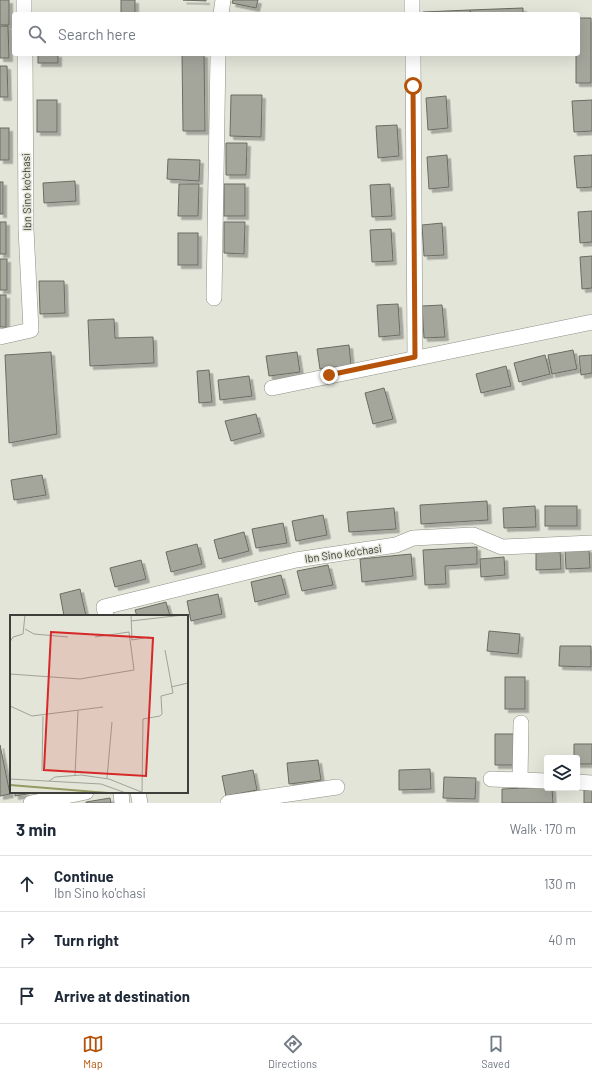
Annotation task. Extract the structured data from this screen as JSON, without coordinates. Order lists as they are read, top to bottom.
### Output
{
  "streets": {
    "street": ["Ibn Sino ko'chasi"]
  },
  "page": {
    "search": "Search here",
    "heading": ["3 min", "Walk · 170 m"],
    "list": [
      ["Continue", "Ibn Sino ko'chasi", "130 m"],
      ["Turn right", "40 m"],
      "Arrive at destination"
    ],
    "nav": ["Map", "Directions", "Saved"]
  }
}
